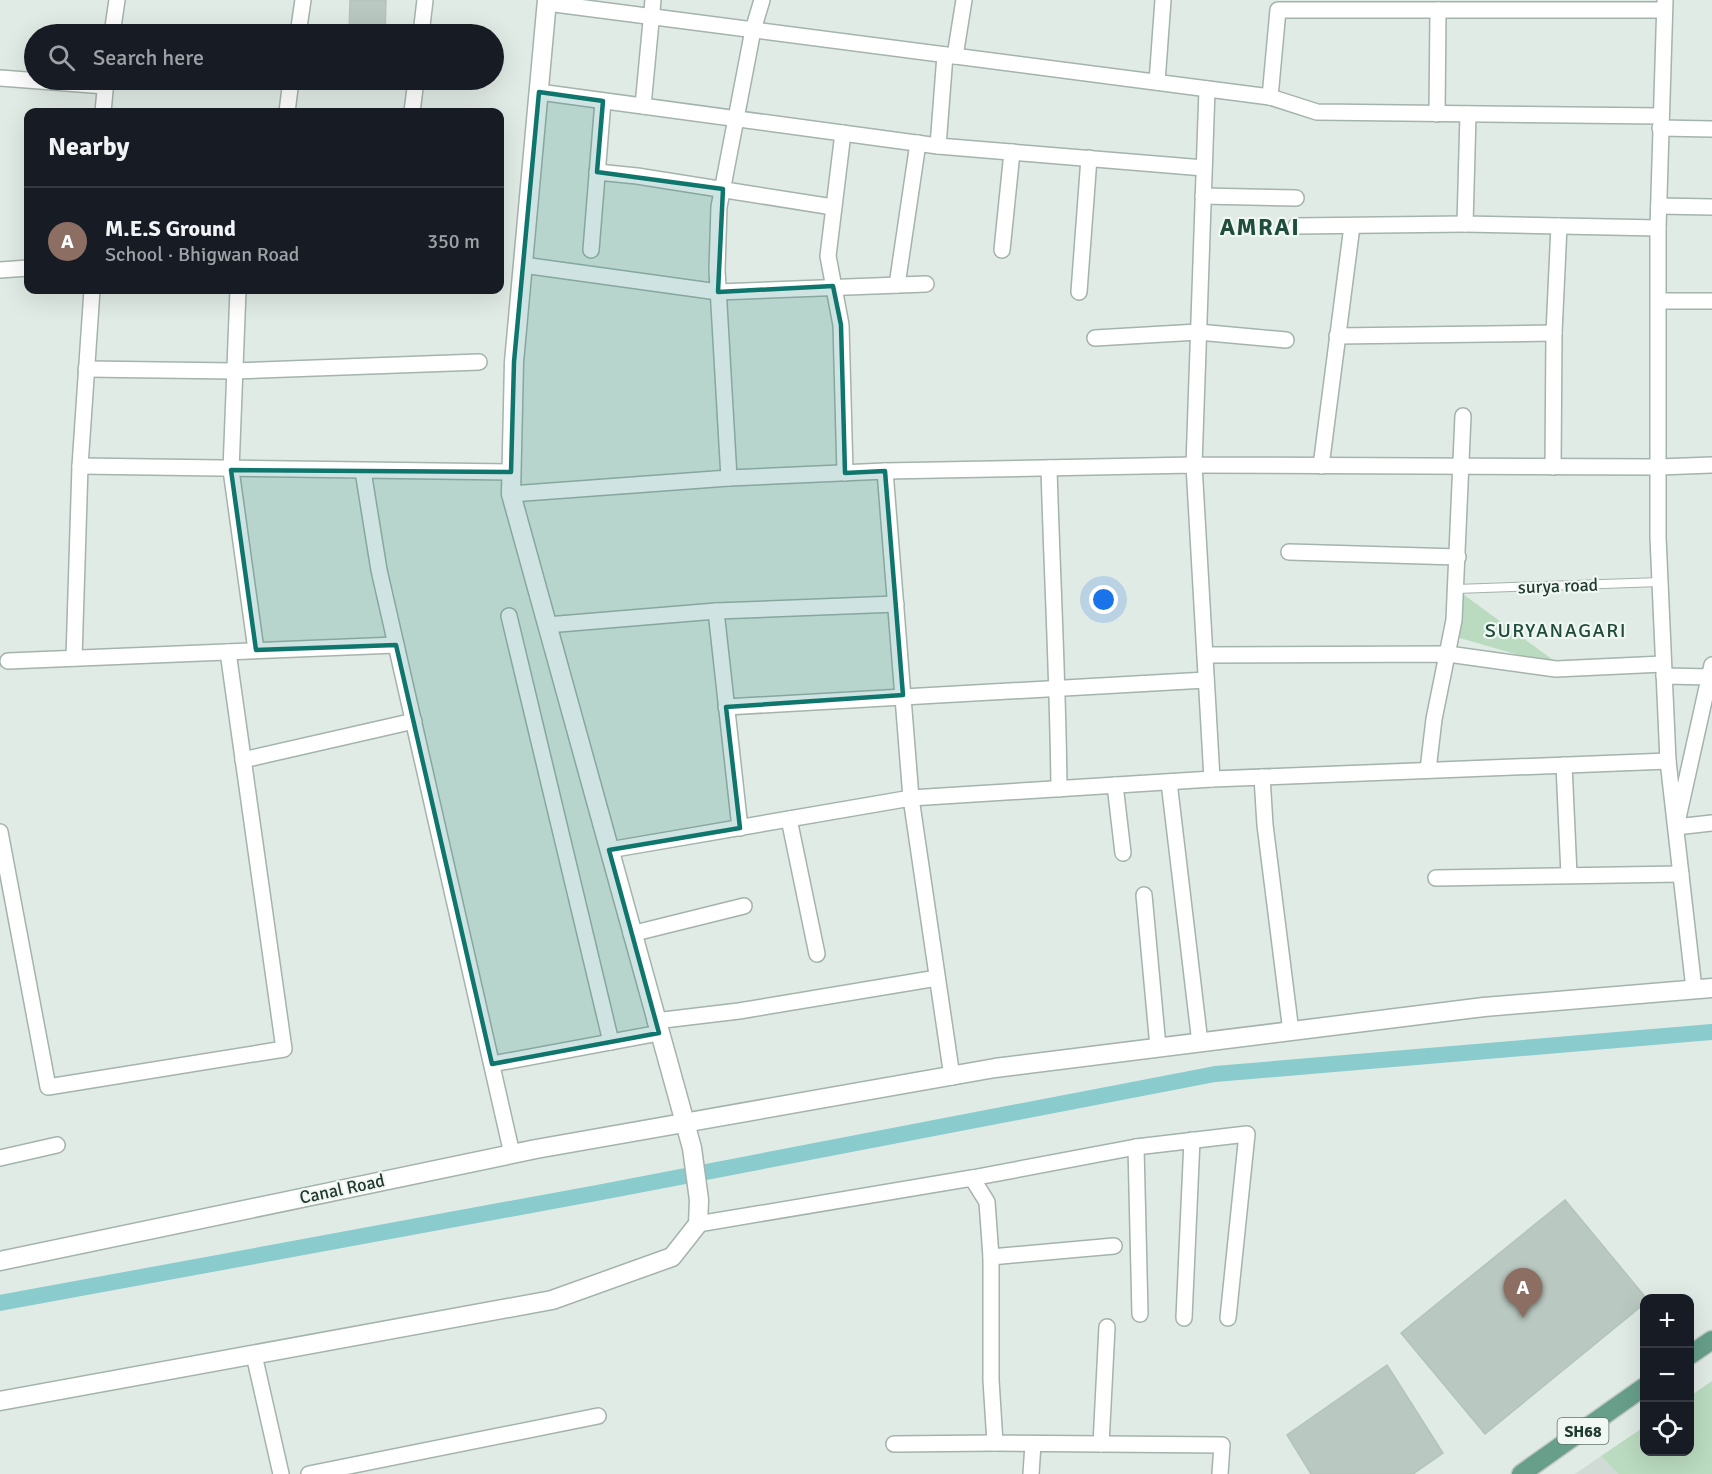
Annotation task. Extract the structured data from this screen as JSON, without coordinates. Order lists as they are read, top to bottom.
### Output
{
  "streets": {
    "main road": ["SH68"],
    "street": ["Canal Road"],
    "lane": ["surya road"]
  },
  "districts": ["AMRAI", "SURYANAGARI"],
  "page": {
    "search": "Search here",
    "heading": "Nearby",
    "list": [
      {
        "mark": "A",
        "name": "M.E.S Ground",
        "note": "School · Bhigwan Road",
        "value": "350 m"
      }
    ],
    "pins": "A",
    "map_buttons": ["+", "−"]
  }
}
